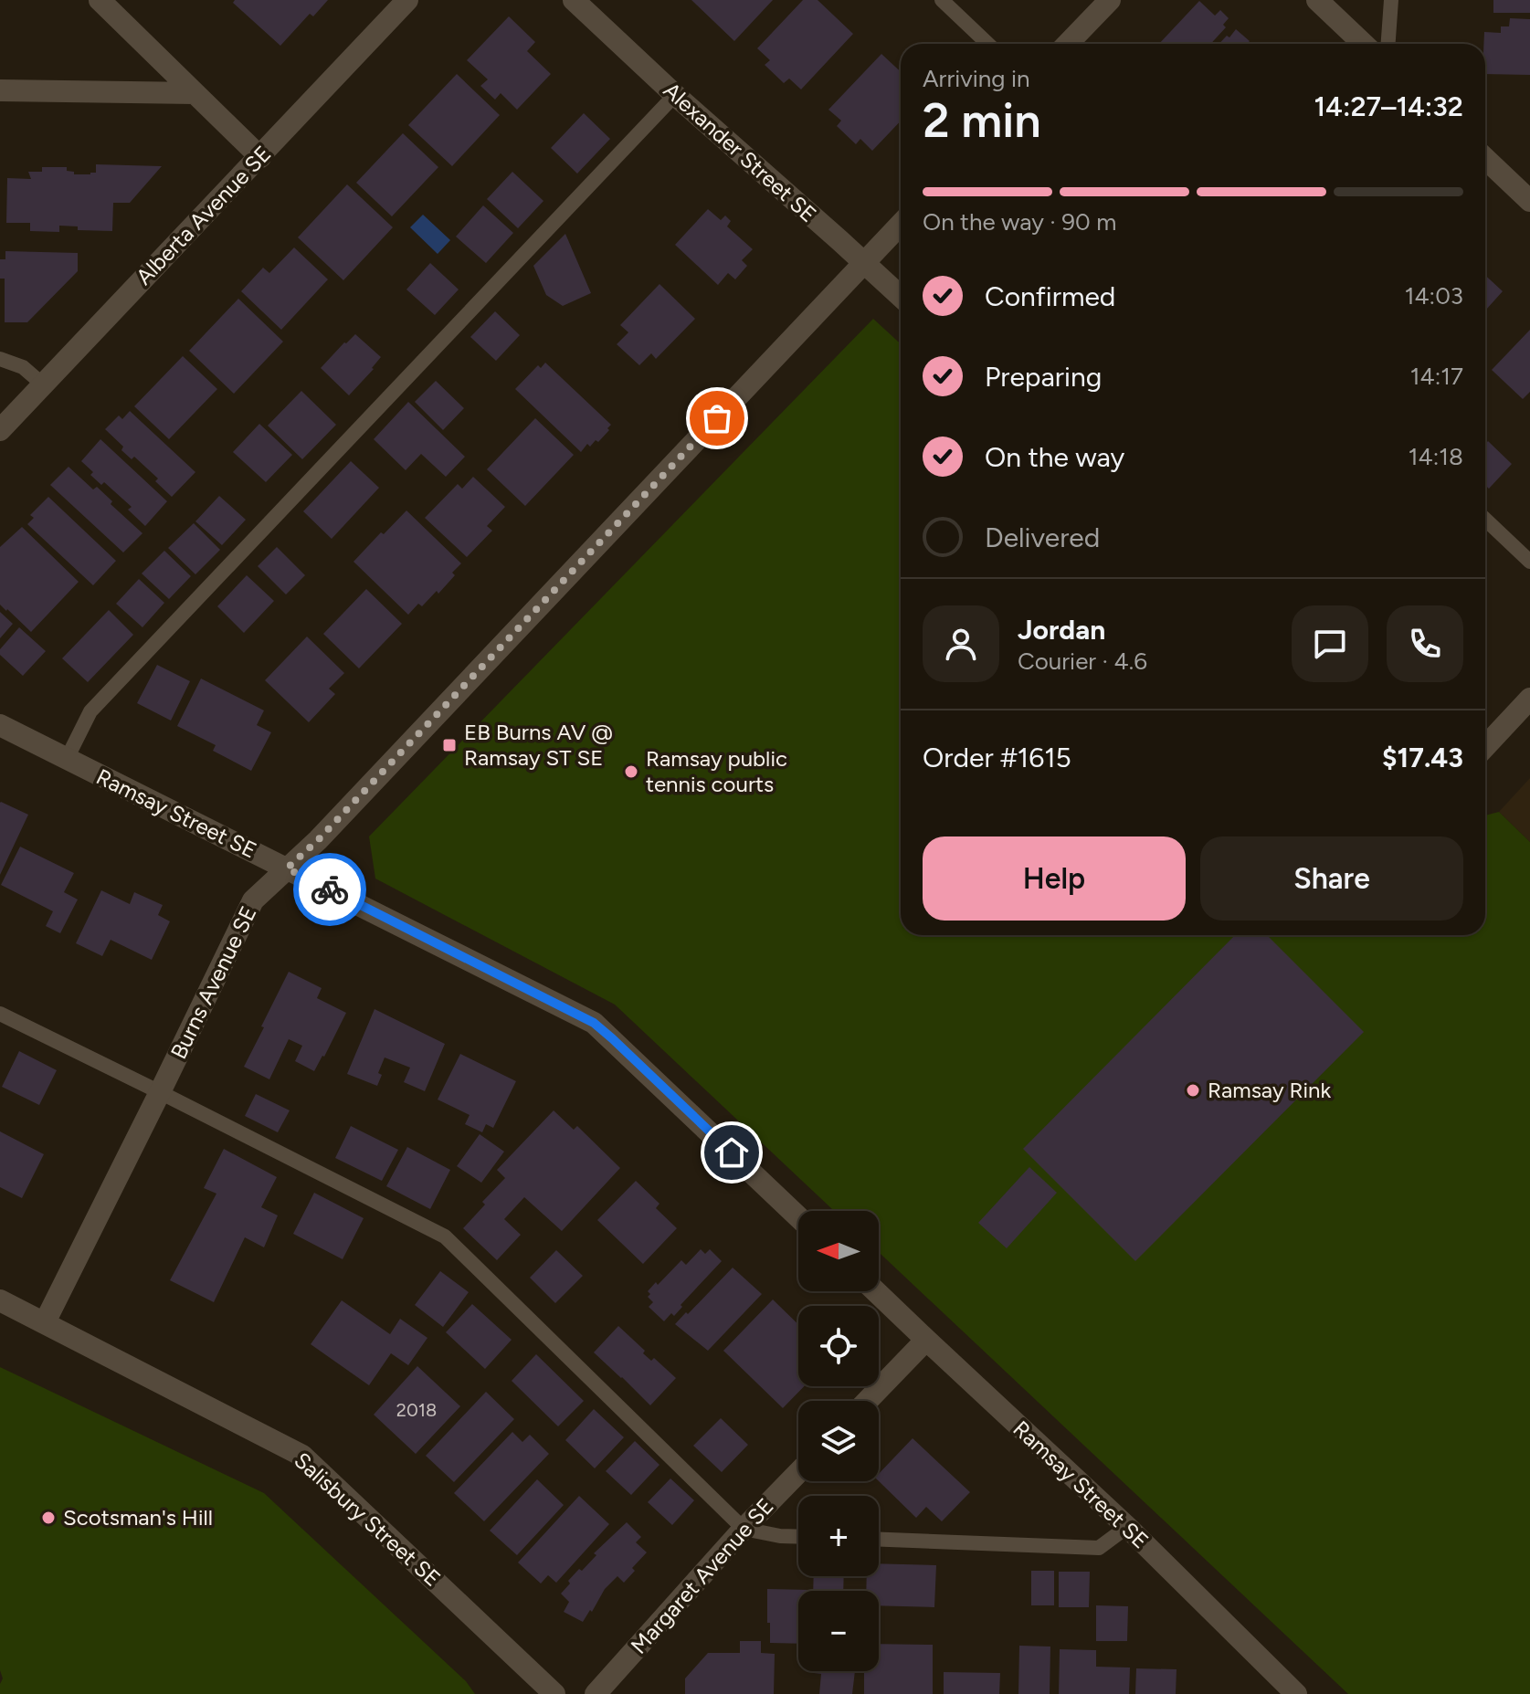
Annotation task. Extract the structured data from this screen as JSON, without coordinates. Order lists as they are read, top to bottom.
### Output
{
  "streets": {
    "street": [
      "Alexander Street SE",
      "Alberta Avenue SE",
      "Ramsay Street SE",
      "Burns Avenue SE",
      "Salisbury Street SE",
      "Margaret Avenue SE"
    ]
  },
  "crossings": [
    ["Alexander Street SE", "Burns Avenue SE"],
    ["Ramsay Street SE", "Burns Avenue SE"],
    ["Burns Avenue SE", "Salisbury Street SE"]
  ],
  "places": {
    "transit": ["EB Burns AV @ Ramsay ST SE"],
    "other": ["Ramsay public tennis courts", "Ramsay Rink", "Scotsman's Hill"]
  },
  "house_numbers": ["2018"],
  "north": "left",
  "page": {
    "heading": ["2 min", "Arriving in", "14:27–14:32"],
    "panel": [
      "Jordan",
      "Courier · 4.6",
      "Order #1615",
      "$17.43"
    ],
    "bar": "On the way · 90 m",
    "list": [
      ["Confirmed", "14:03"],
      ["Preparing", "14:17"],
      ["On the way", "14:18"],
      "Delivered"
    ],
    "buttons": ["Help", "Share"],
    "map_buttons": ["+", "−"]
  }
}
